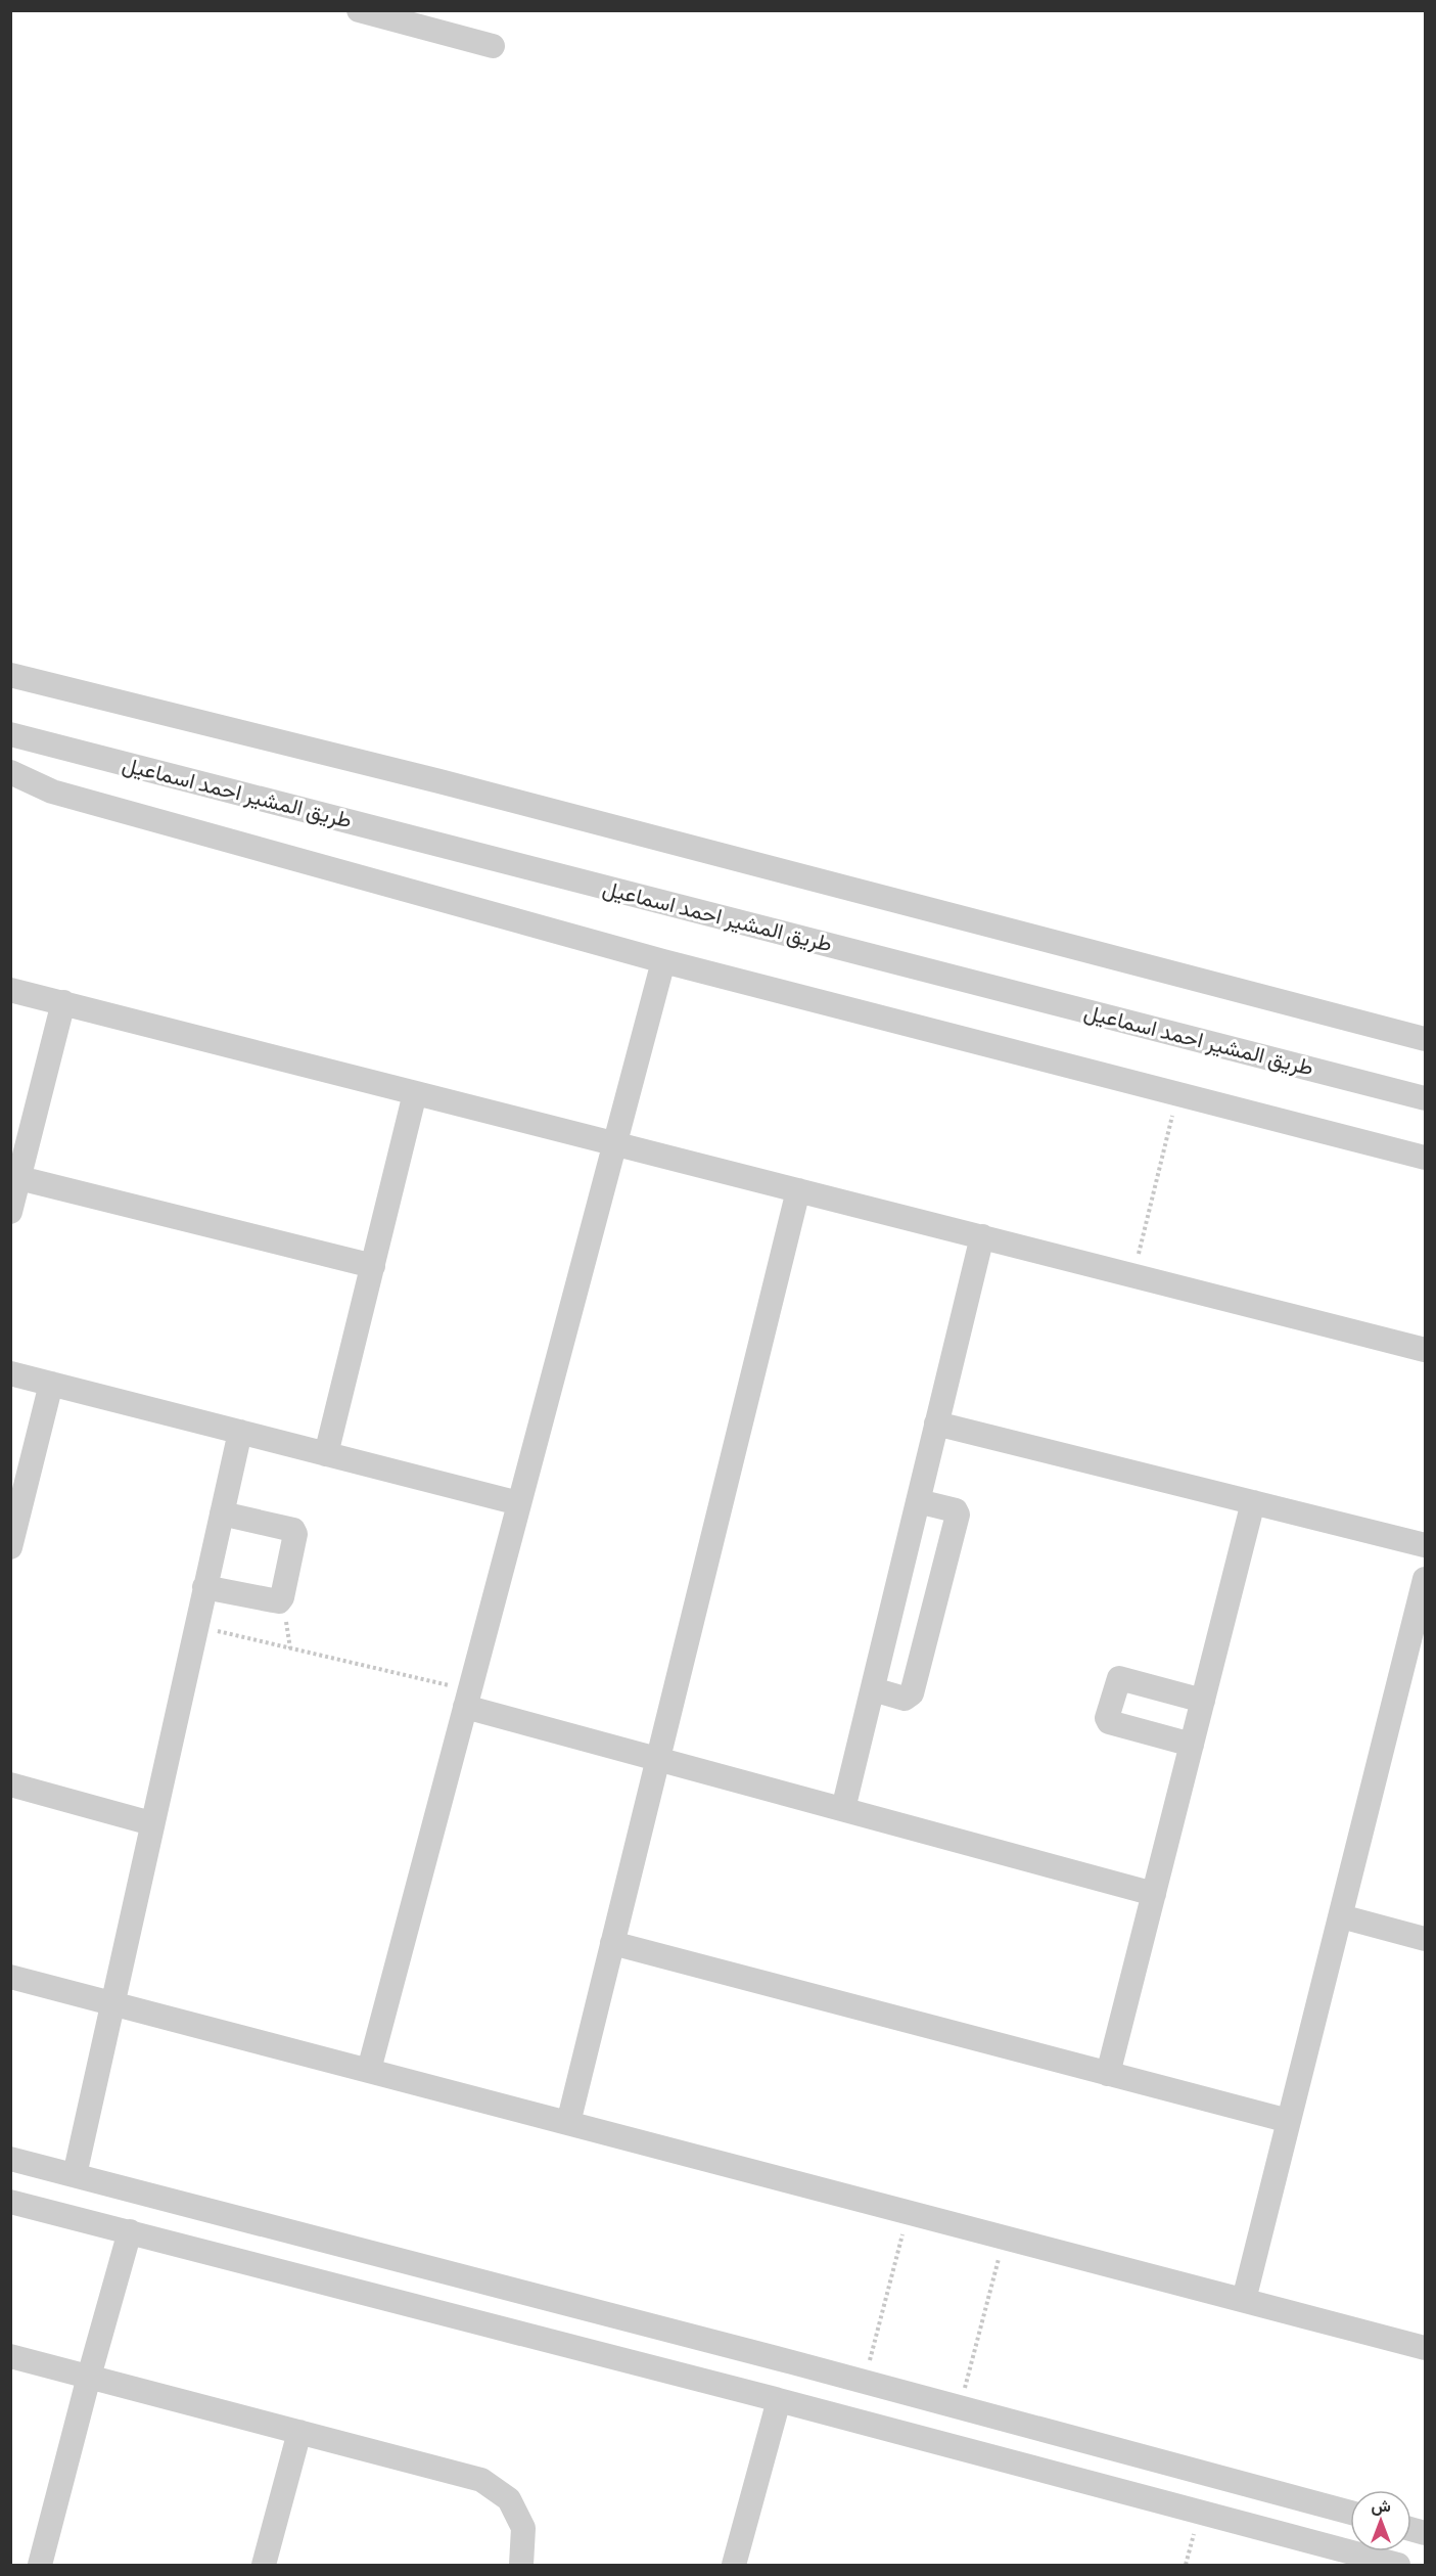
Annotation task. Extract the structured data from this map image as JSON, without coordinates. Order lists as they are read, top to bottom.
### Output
{
  "streets": {
    "street": ["طريق المشير احمد اسماعيل"]
  },
  "north": "top"
}
